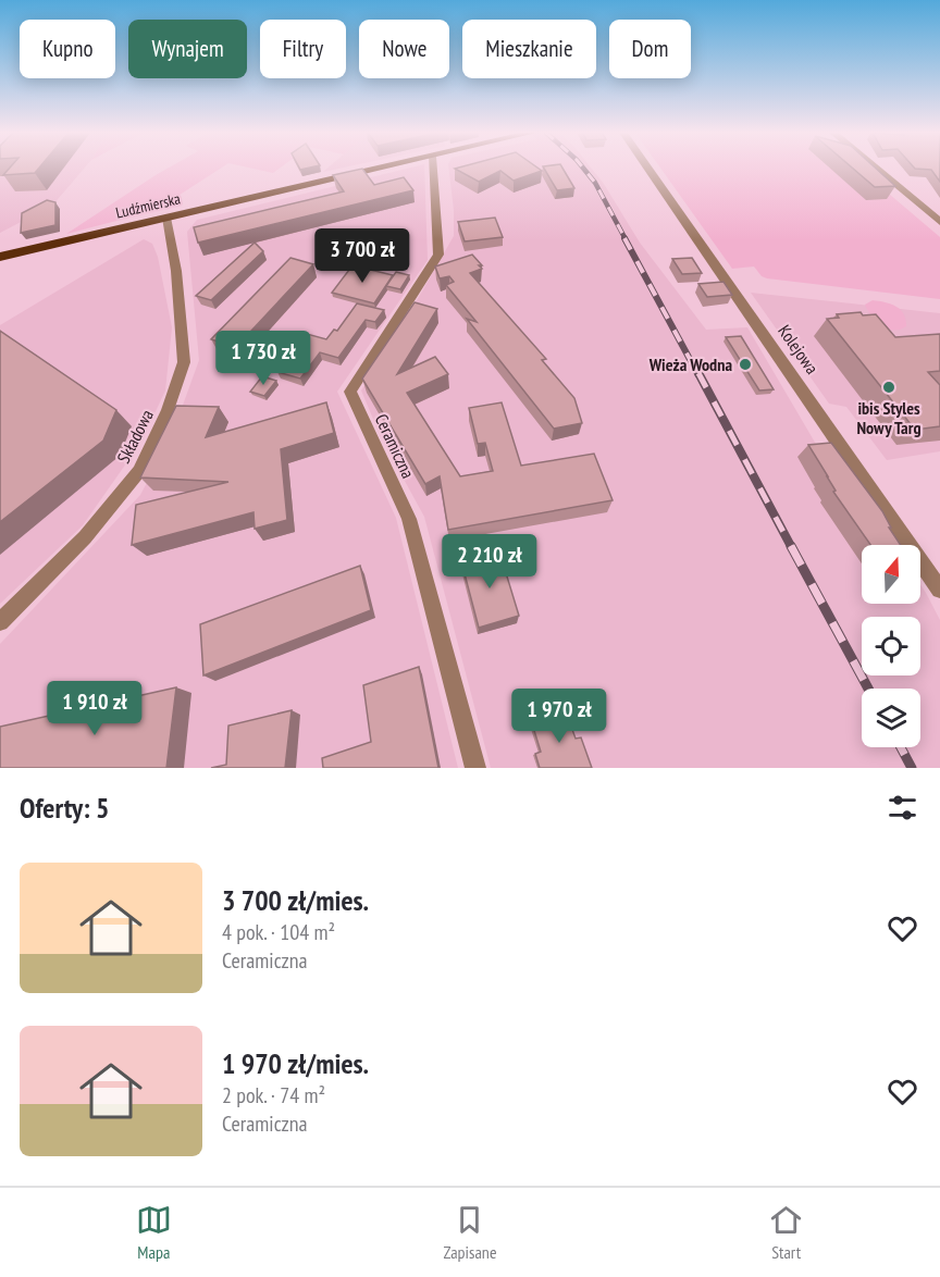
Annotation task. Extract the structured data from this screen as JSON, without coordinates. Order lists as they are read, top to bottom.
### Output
{
  "streets": {
    "main road": ["Ludźmierska"],
    "street": ["Kolejowa", "Składowa", "Ceramiczna"]
  },
  "crossings": [
    ["Ludźmierska", "Składowa"]
  ],
  "places": ["Wieża Wodna", "ibis Styles Nowy Targ"],
  "north": "top",
  "page": {
    "chip": [
      "Kupno",
      "Wynajem",
      "Filtry",
      "Nowe",
      "Mieszkanie",
      "Dom"
    ],
    "price": [
      "3 700 zł",
      "1 730 zł",
      "2 210 zł",
      "1 910 zł",
      "1 970 zł"
    ],
    "heading": "Oferty: 5",
    "list": [
      {
        "name": "3 700 zł/mies.",
        "note": "4 pok. · 104 m² · Ceramiczna"
      },
      {
        "name": "1 970 zł/mies.",
        "note": "2 pok. · 74 m² · Ceramiczna"
      }
    ],
    "tabs": ["Mapa", "Zapisane", "Start"]
  }
}
